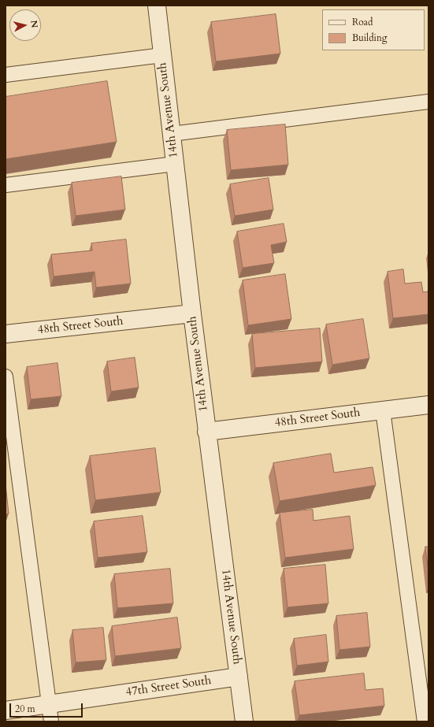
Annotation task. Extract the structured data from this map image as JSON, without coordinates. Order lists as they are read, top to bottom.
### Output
{
  "streets": {
    "street": ["14th Avenue South", "48th Street South", "47th Street South"]
  },
  "crossings": [
    ["14th Avenue South", "48th Street South"],
    ["14th Avenue South", "47th Street South"]
  ],
  "legend": ["Road", "Building"],
  "scale_bar": "20 m",
  "north": "right"
}
